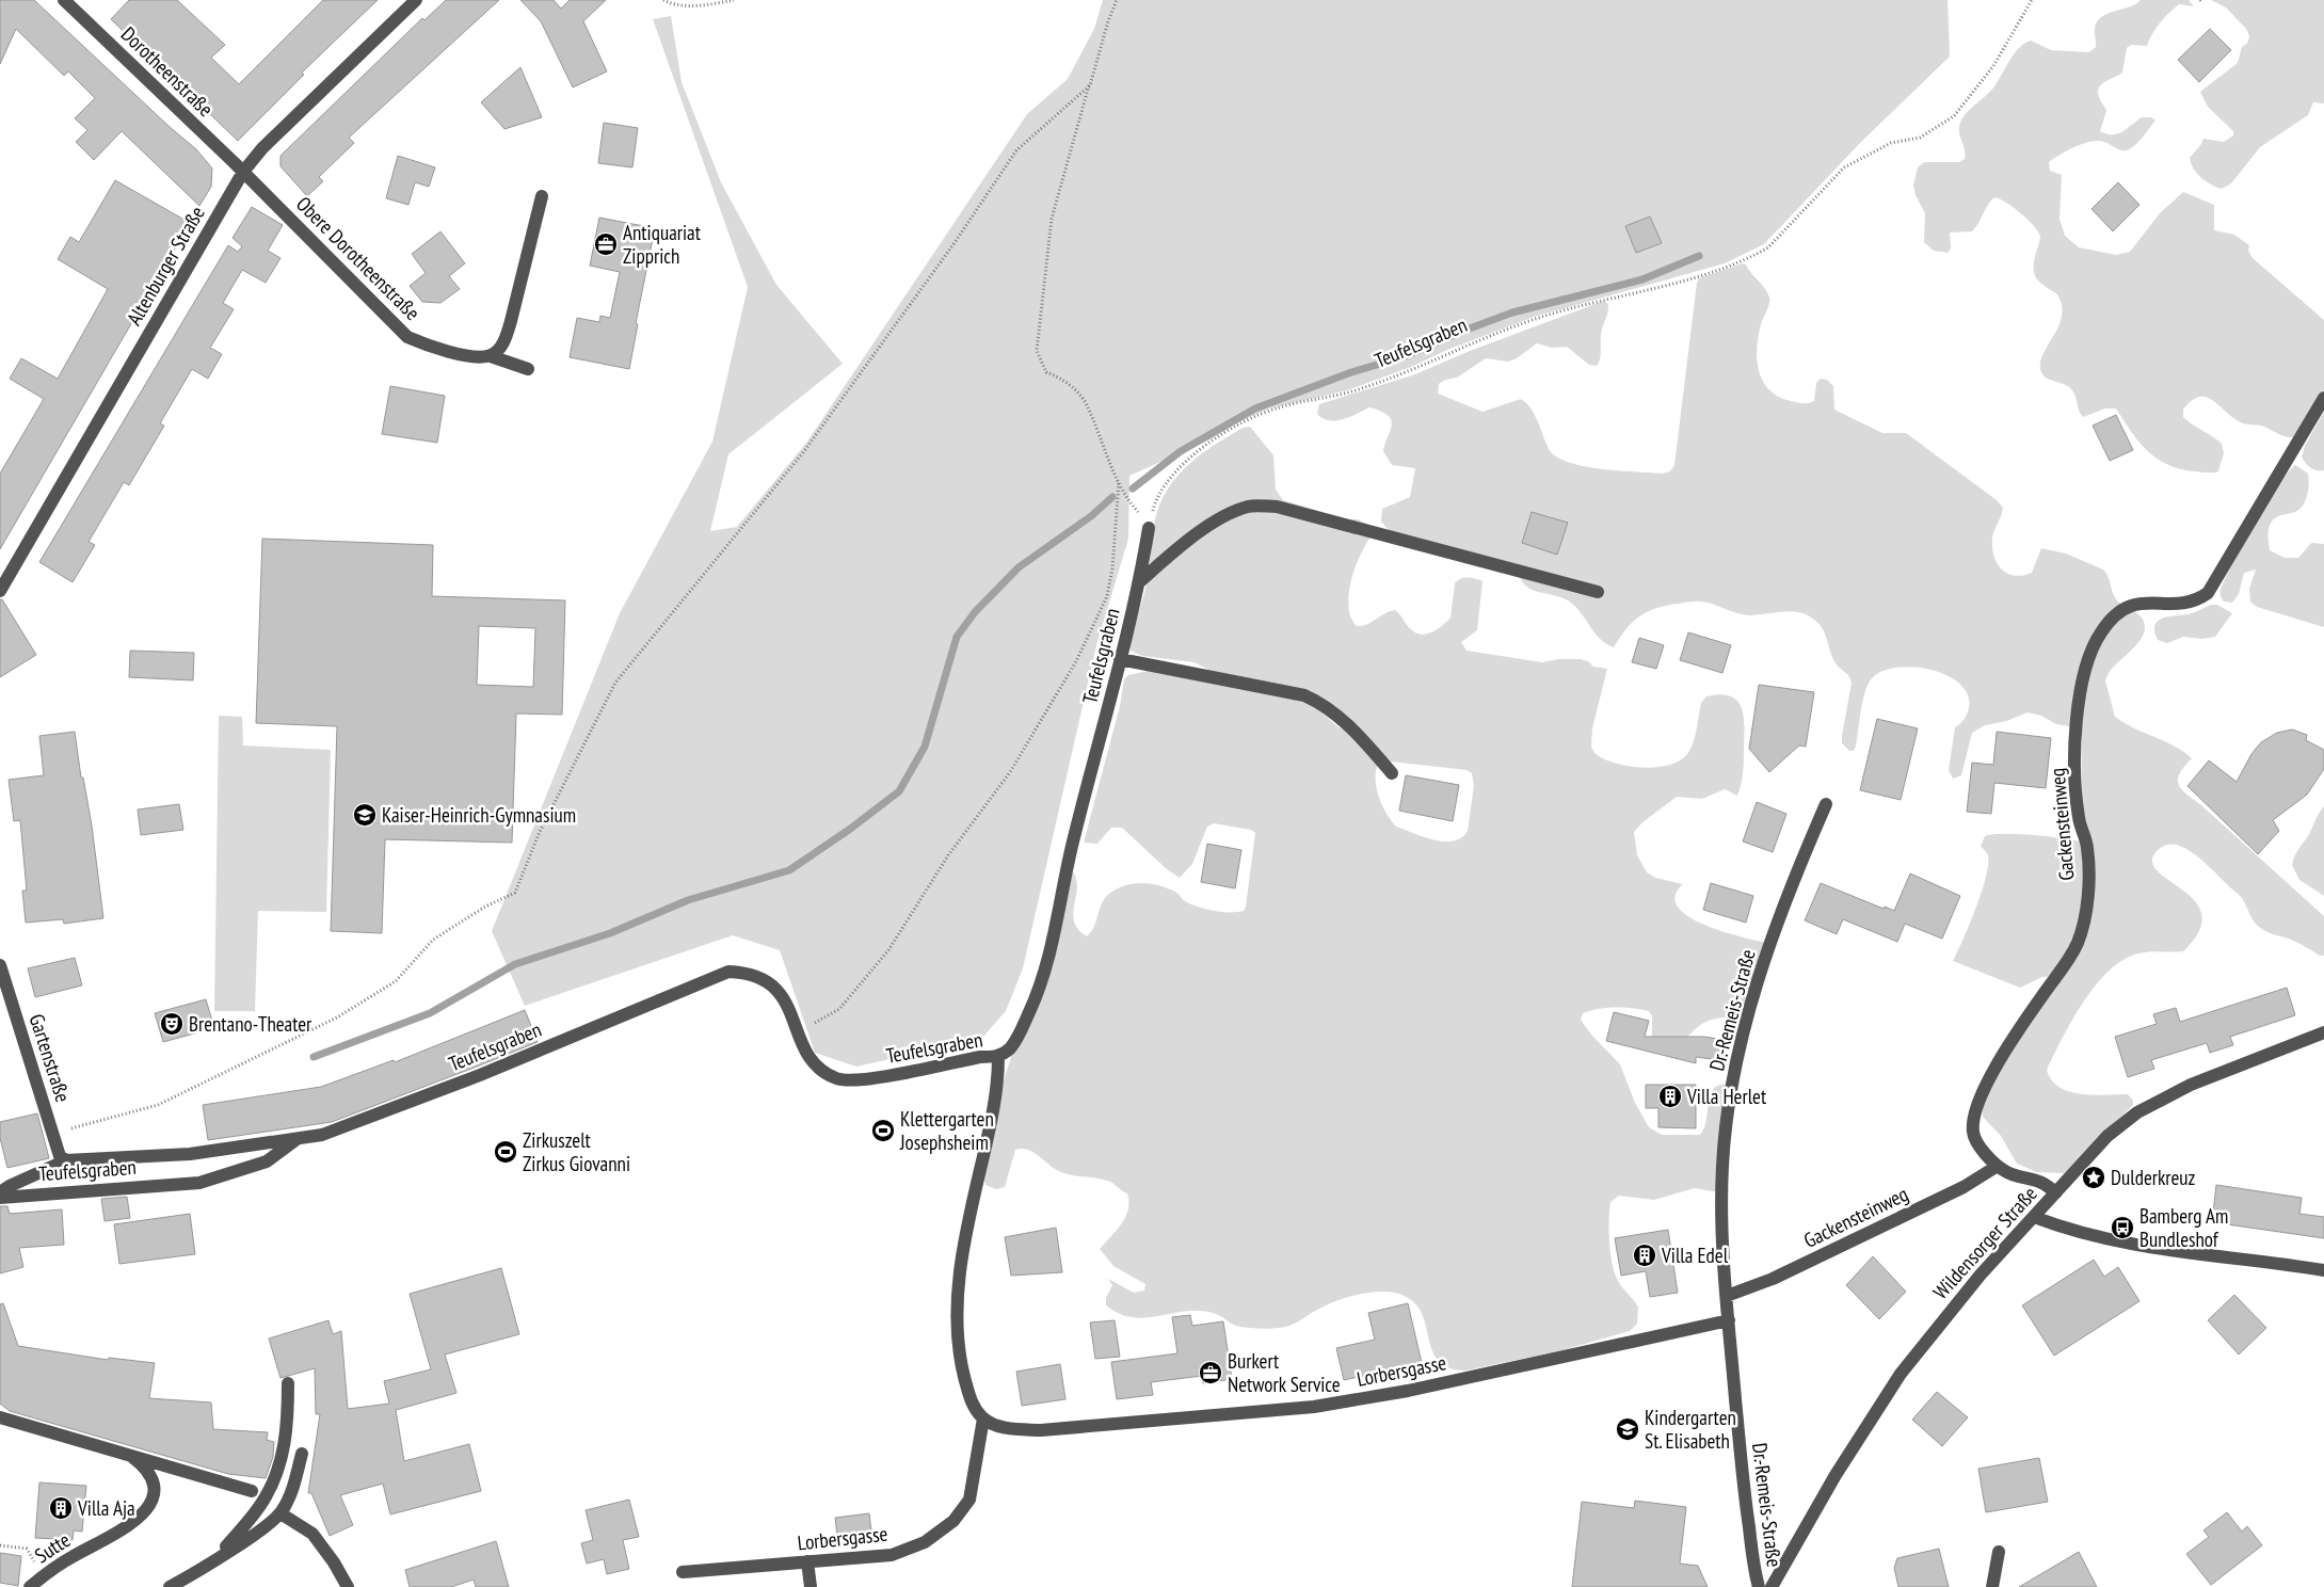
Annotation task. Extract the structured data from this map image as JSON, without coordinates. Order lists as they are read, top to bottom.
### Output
{
  "streets": {
    "street": [
      "Dorotheenstraße",
      "Obere Dorotheenstraße",
      "Altenburger Straße",
      "Teufelsgraben",
      "Gackensteinweg",
      "Dr.-Remeis-Straße",
      "Gartenstraße",
      "Wildensorger Straße",
      "Lorbersgasse",
      "Sutte"
    ]
  },
  "crossings": [
    ["Dorotheenstraße", "Obere Dorotheenstraße"],
    ["Dorotheenstraße", "Altenburger Straße"],
    ["Obere Dorotheenstraße", "Altenburger Straße"],
    ["Teufelsgraben", "Gartenstraße"],
    ["Gackensteinweg", "Dr.-Remeis-Straße"],
    ["Gackensteinweg", "Wildensorger Straße"],
    ["Dr.-Remeis-Straße", "Lorbersgasse"]
  ],
  "places": {
    "office": ["Antiquariat Zipprich", "Burkert Network Service"],
    "school or university": ["Kaiser-Heinrich-Gymnasium", "Kindergarten St. Elisabeth"],
    "theatre": ["Brentano-Theater"],
    "building": ["Villa Herlet", "Villa Edel", "Villa Aja"],
    "sports": ["Klettergarten Josephsheim", "Zirkuszelt Zirkus Giovanni"],
    "place": ["Dulderkreuz"],
    "bus stop": ["Bamberg Am Bundleshof"]
  }
}
